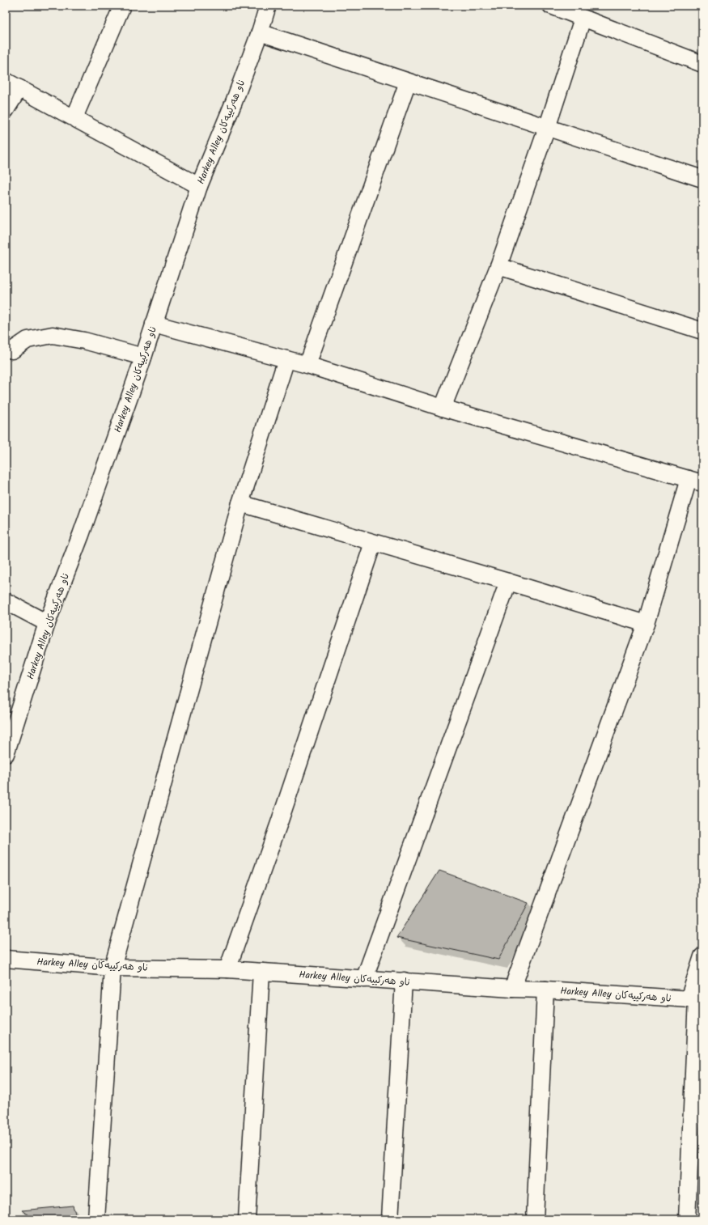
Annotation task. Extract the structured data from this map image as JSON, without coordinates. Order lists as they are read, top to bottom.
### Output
{
  "streets": {
    "street": ["Harkey Alley ناو هەركييەكان"]
  }
}
